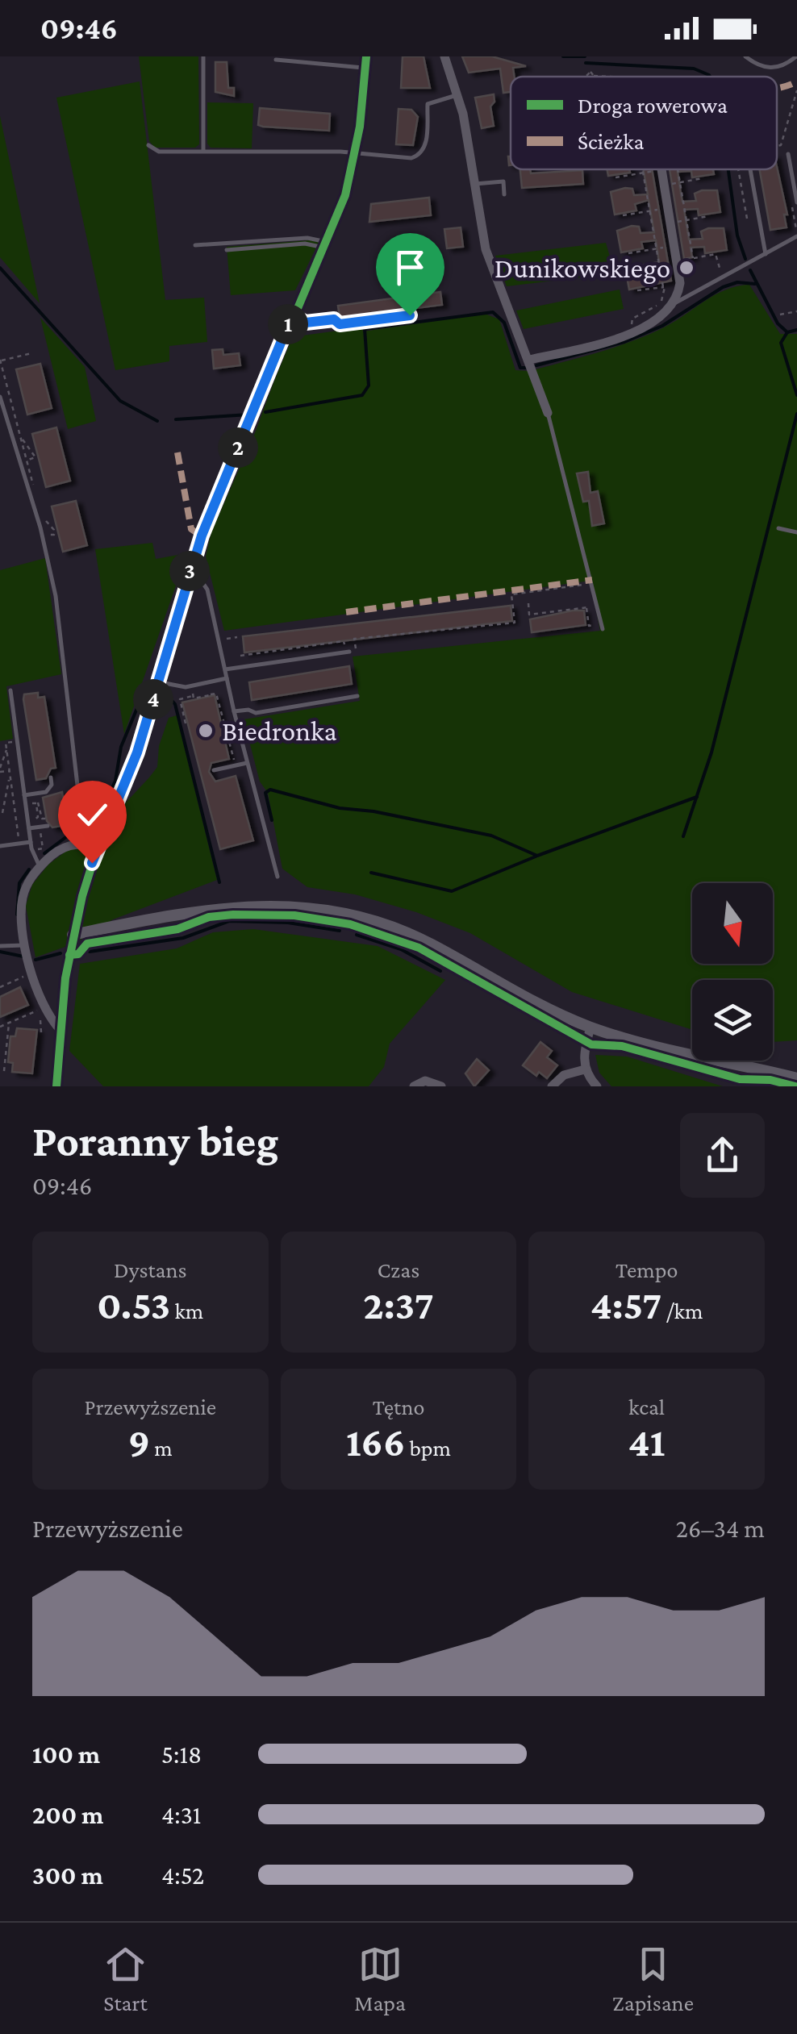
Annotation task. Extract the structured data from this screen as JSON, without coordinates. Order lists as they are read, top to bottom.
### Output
{
  "places": ["Dunikowskiego", "Biedronka"],
  "legend": ["Droga rowerowa", "Ścieżka"],
  "north": "bottom",
  "page": {
    "status": "09:46",
    "pins": [
      "1",
      "2",
      "3",
      "4"
    ],
    "heading": ["Poranny bieg", "09:46"],
    "stats": [
      ["Dystans", "0.53 km"],
      ["Czas", "2:37"],
      ["Tempo", "4:57 /km"],
      ["Przewyższenie", "9 m"],
      ["Tętno", "166 bpm"],
      ["kcal", "41"]
    ],
    "chart": ["Przewyższenie", "26–34 m"],
    "list": [
      {
        "name": "100 m",
        "note": "5:18"
      },
      {
        "name": "200 m",
        "note": "4:31"
      },
      {
        "name": "300 m",
        "note": "4:52"
      }
    ],
    "tabs": ["Start", "Mapa", "Zapisane"]
  }
}
